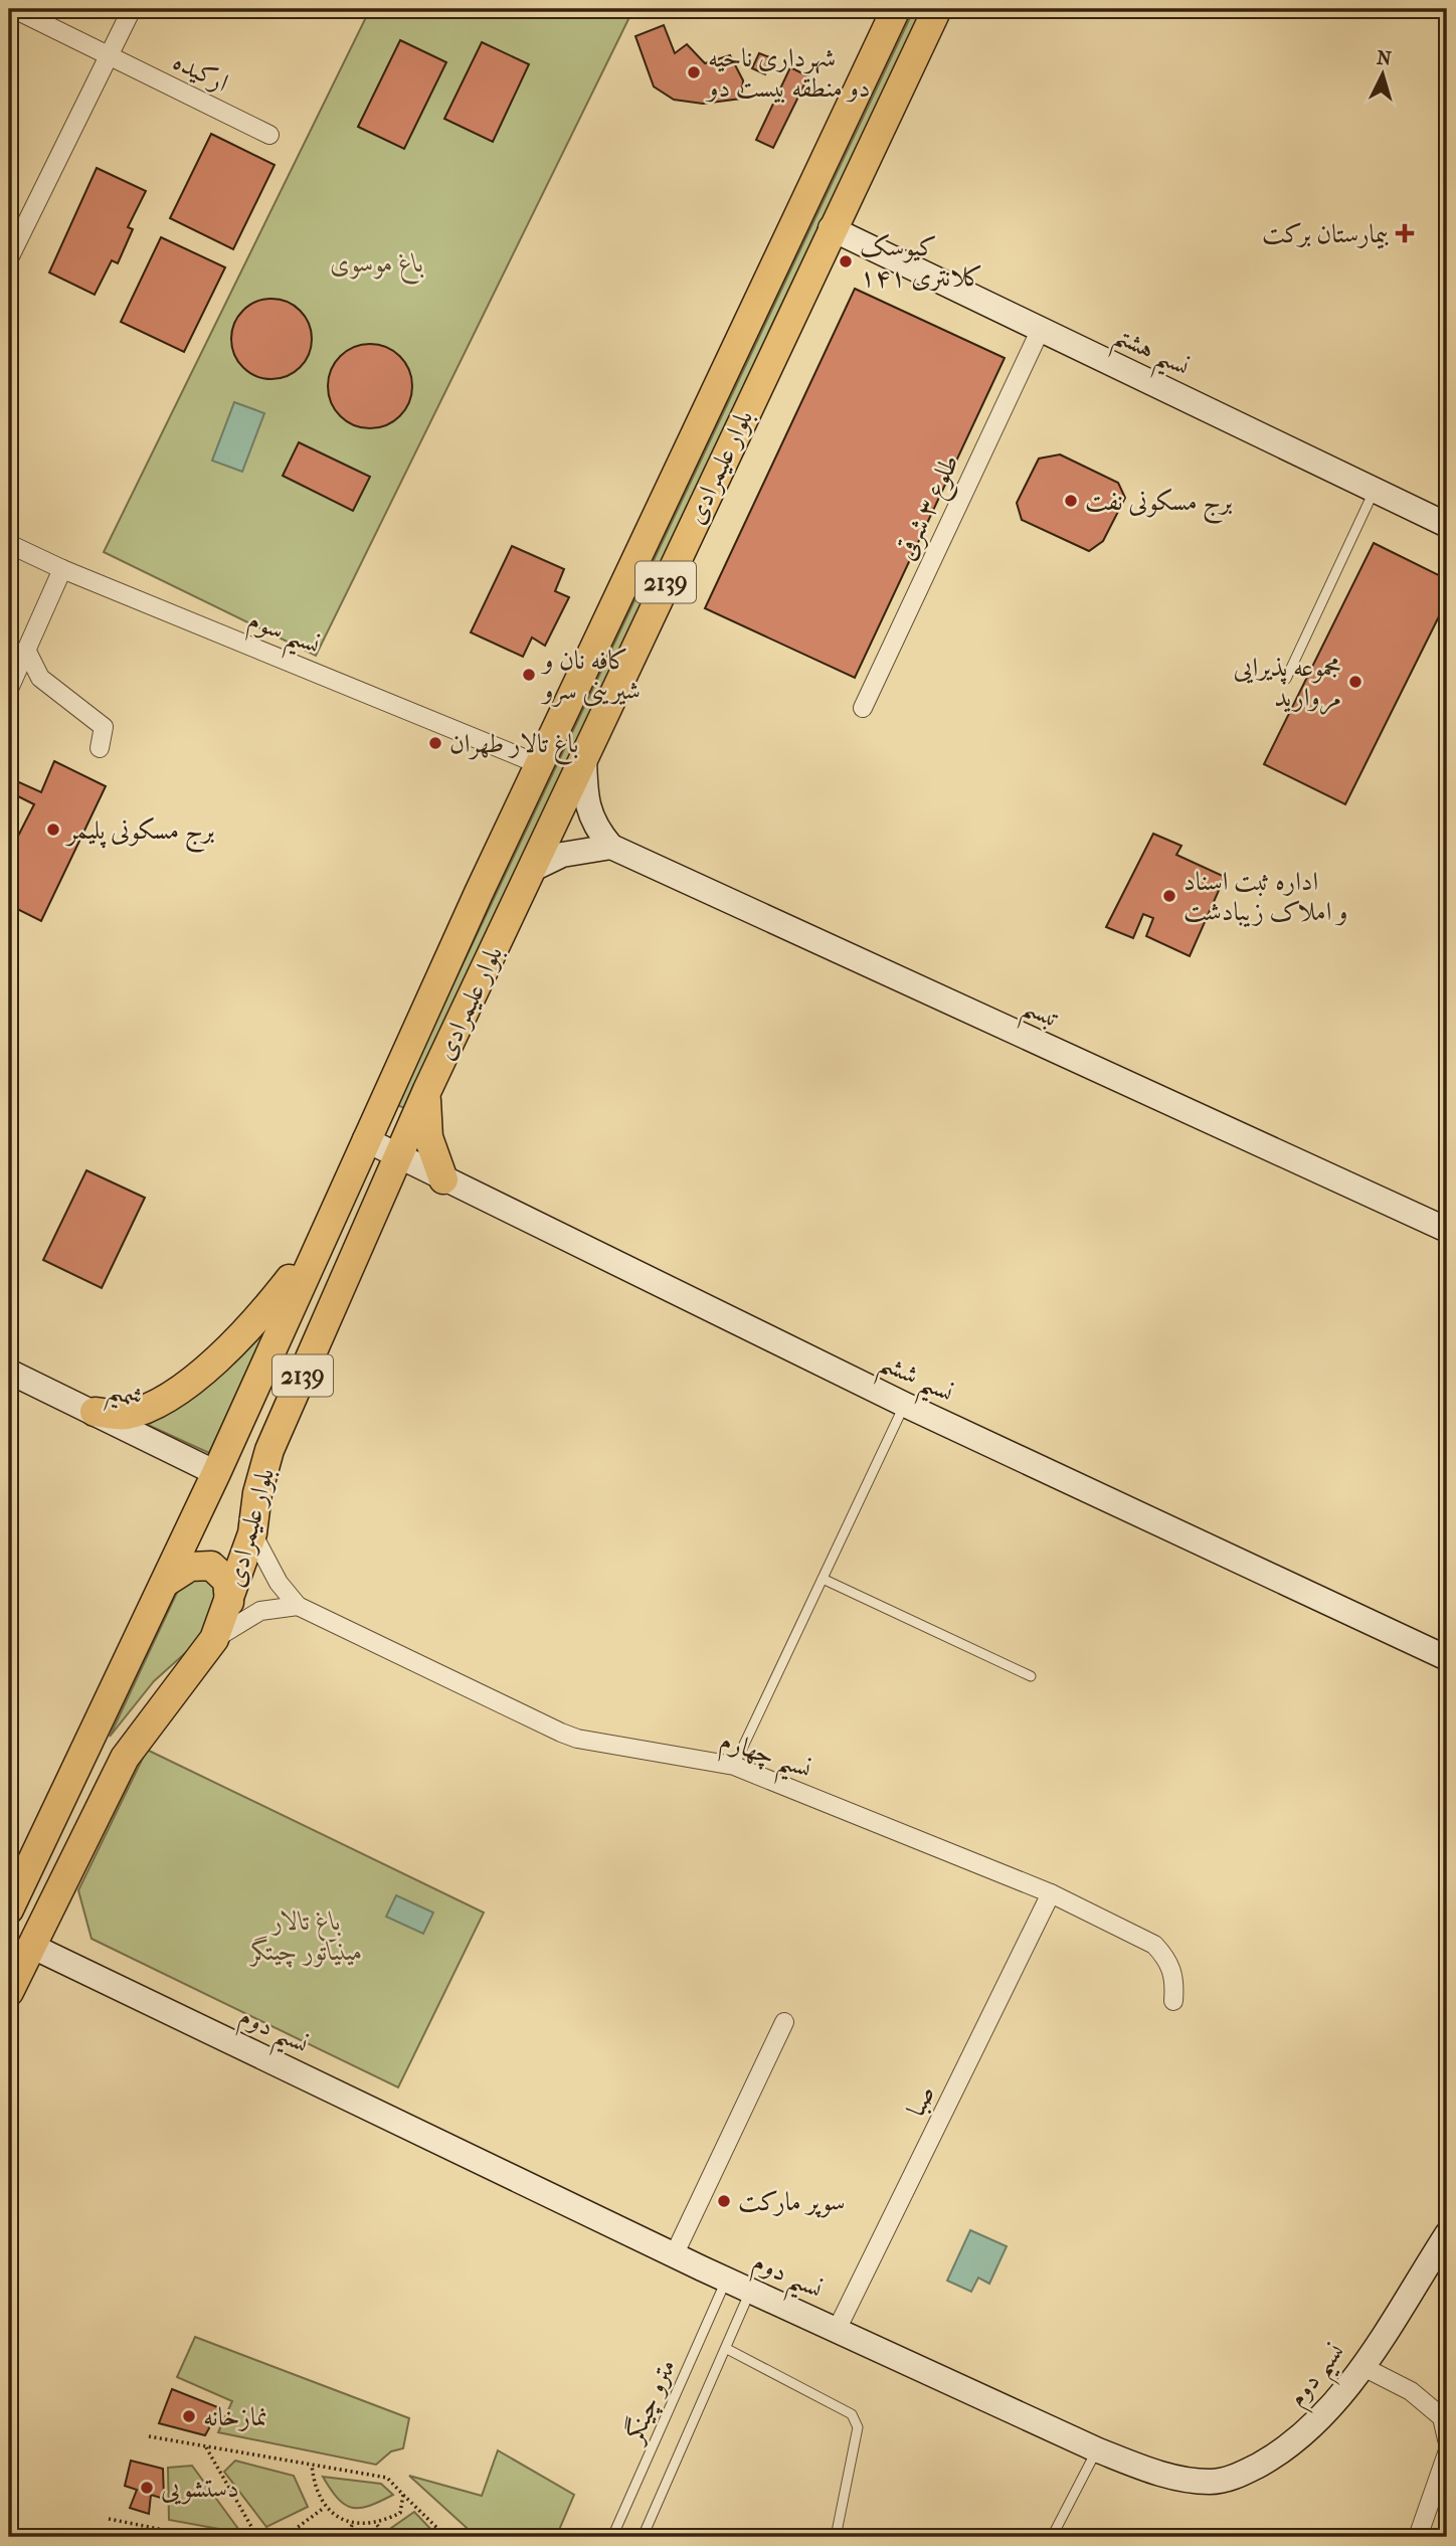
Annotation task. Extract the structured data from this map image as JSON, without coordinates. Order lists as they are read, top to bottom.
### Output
{
  "streets": {
    "main road": ["بلوار علیمرادی", "2139"],
    "street": [
      "ارکیده",
      "نسیم هشتم",
      "طلوع ۳ شرقی",
      "نسیم سوم",
      "تبسم",
      "نسیم ششم",
      "شمیم",
      "نسیم چهارم",
      "نسیم دوم",
      "صبا"
    ],
    "lane": ["مترو چینگر"]
  },
  "crossings": [
    ["نسیم هشتم", "بلوار علیمرادی"],
    ["نسیم هشتم", "طلوع ۳ شرقی"],
    ["بلوار علیمرادی", "نسیم سوم"],
    ["بلوار علیمرادی", "نسیم ششم"],
    ["بلوار علیمرادی", "شمیم"],
    ["بلوار علیمرادی", "نسیم چهارم"],
    ["بلوار علیمرادی", "نسیم دوم"],
    ["نسیم چهارم", "صبا"],
    ["نسیم دوم", "صبا"],
    ["نسیم دوم", "مترو چینگر"]
  ],
  "parks": ["باغ موسوی", "باغ تالار مینیاتور چیتگر"],
  "places": {
    "other": [
      "شهرداری ناحیه دو منطقه بیست دو",
      "کیوسک کلانتری ۱۴۱",
      "برج مسکونی نفت",
      "کافه نان و شیرینی سرو",
      "مجموعه پذیرایی مروارید",
      "باغ تالار طهران",
      "برج مسکونی پلیمر",
      "اداره ثبت اسناد و املاک زیبادشت",
      "سوپر مارکت",
      "نمازخانه",
      "دستشویی"
    ],
    "health": ["بیمارستان برکت"]
  },
  "north": "top"
}
